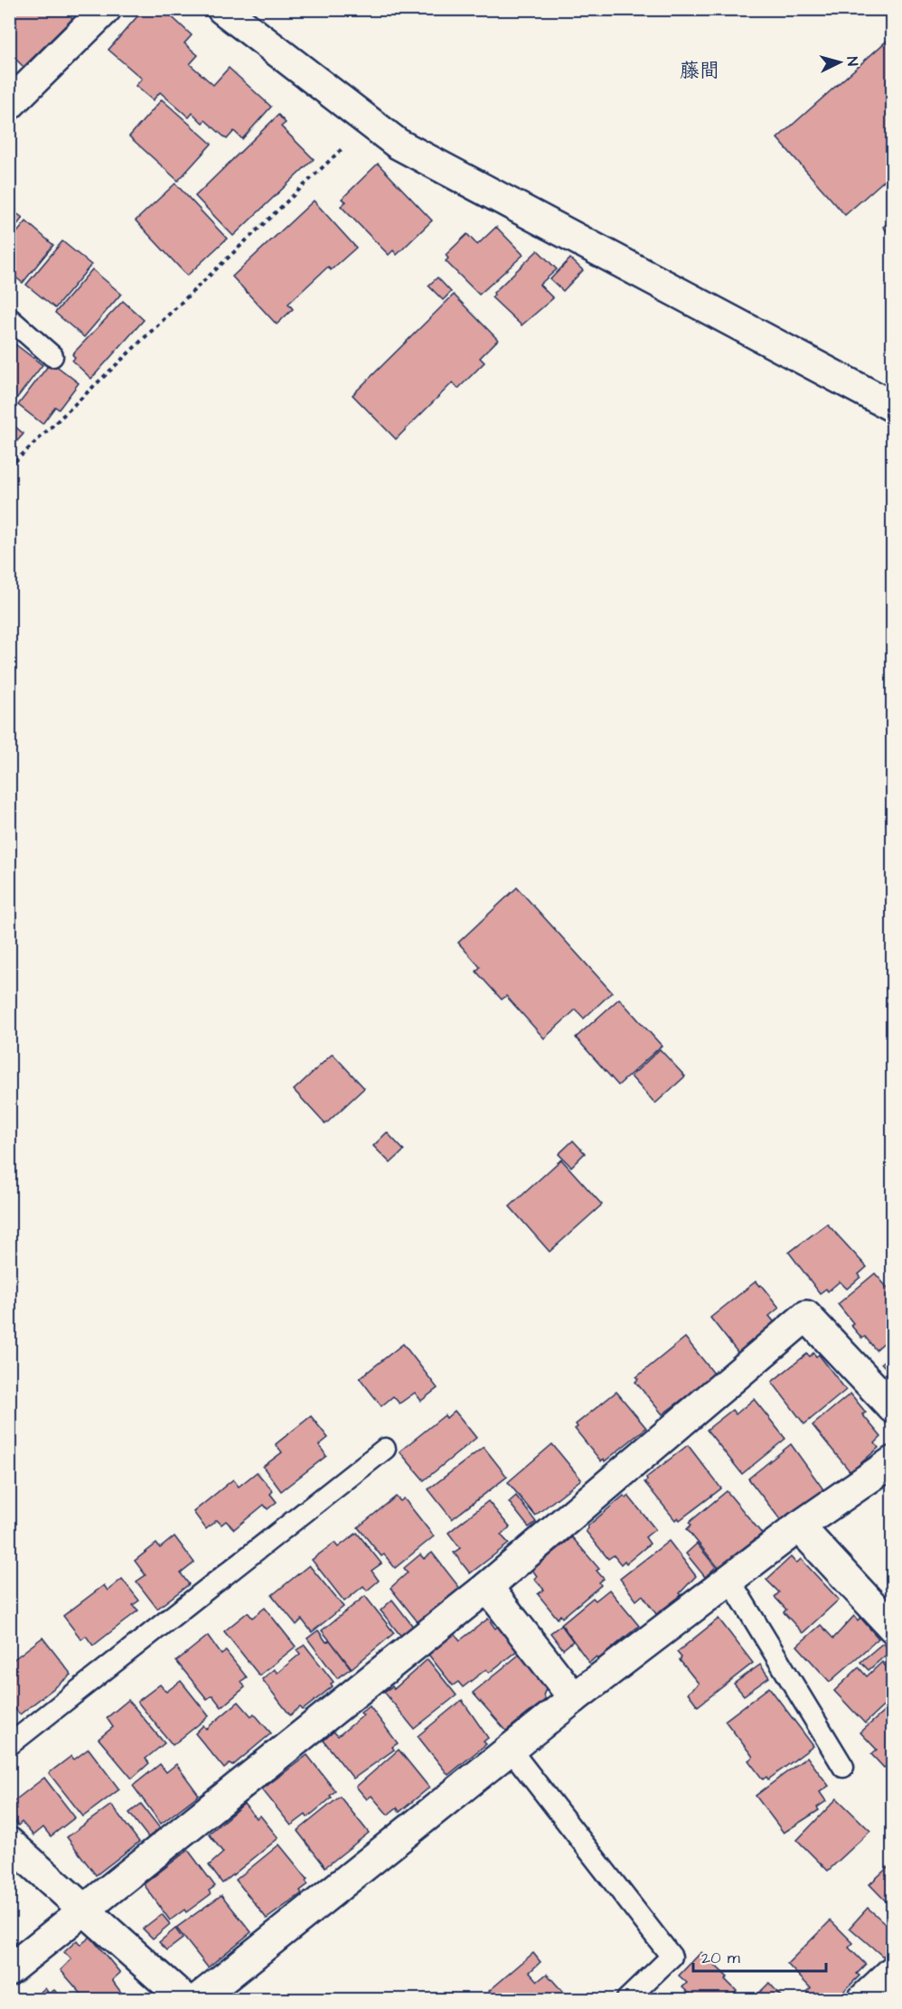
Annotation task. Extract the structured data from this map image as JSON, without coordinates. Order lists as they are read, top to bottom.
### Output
{
  "districts": ["藤間"],
  "scale_bar": "20 m",
  "north": "right"
}
